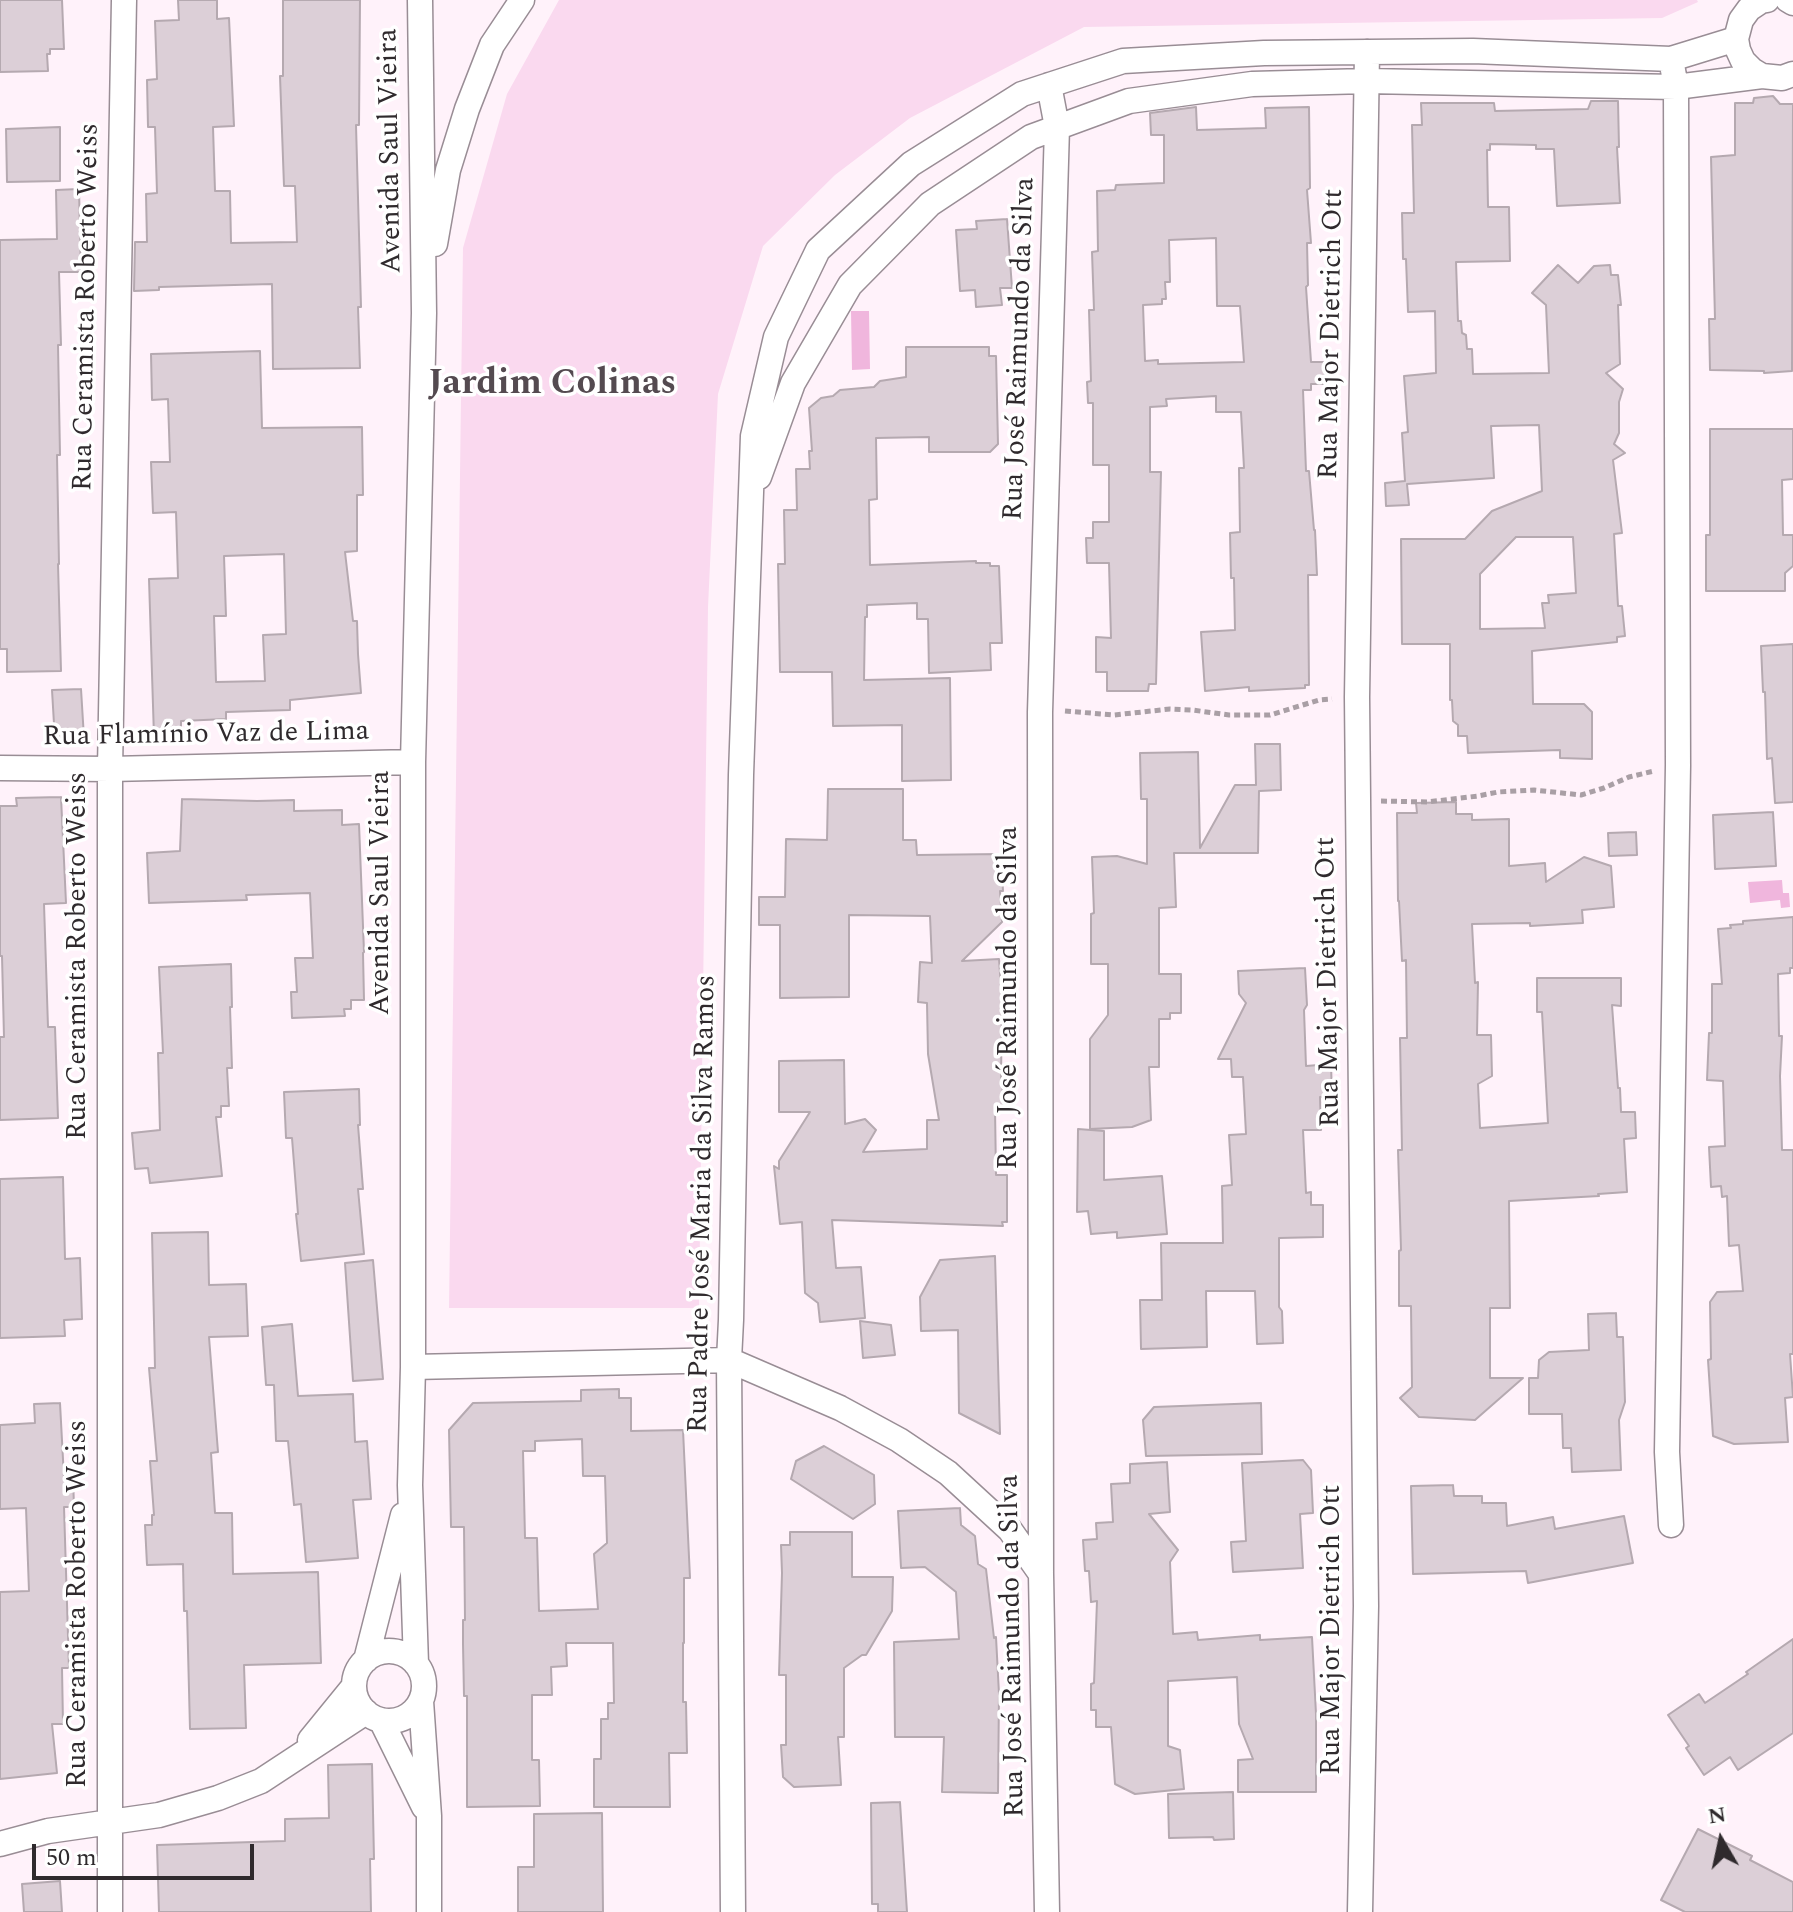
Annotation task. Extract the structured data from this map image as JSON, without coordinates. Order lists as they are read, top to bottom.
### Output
{
  "streets": {
    "street": [
      "Avenida Saul Vieira",
      "Rua Ceramista Roberto Weiss",
      "Rua Major Dietrich Ott",
      "Rua José Raimundo da Silva",
      "Rua Flamínio Vaz de Lima",
      "Rua Padre José Maria da Silva Ramos"
    ]
  },
  "crossings": [
    ["Avenida Saul Vieira", "Rua Flamínio Vaz de Lima"],
    ["Rua Ceramista Roberto Weiss", "Rua Flamínio Vaz de Lima"],
    ["Rua Major Dietrich Ott", "Rua Padre José Maria da Silva Ramos"],
    ["Rua José Raimundo da Silva", "Rua Padre José Maria da Silva Ramos"]
  ],
  "districts": ["Jardim Colinas"],
  "scale_bar": "50 m",
  "north": "top"
}
